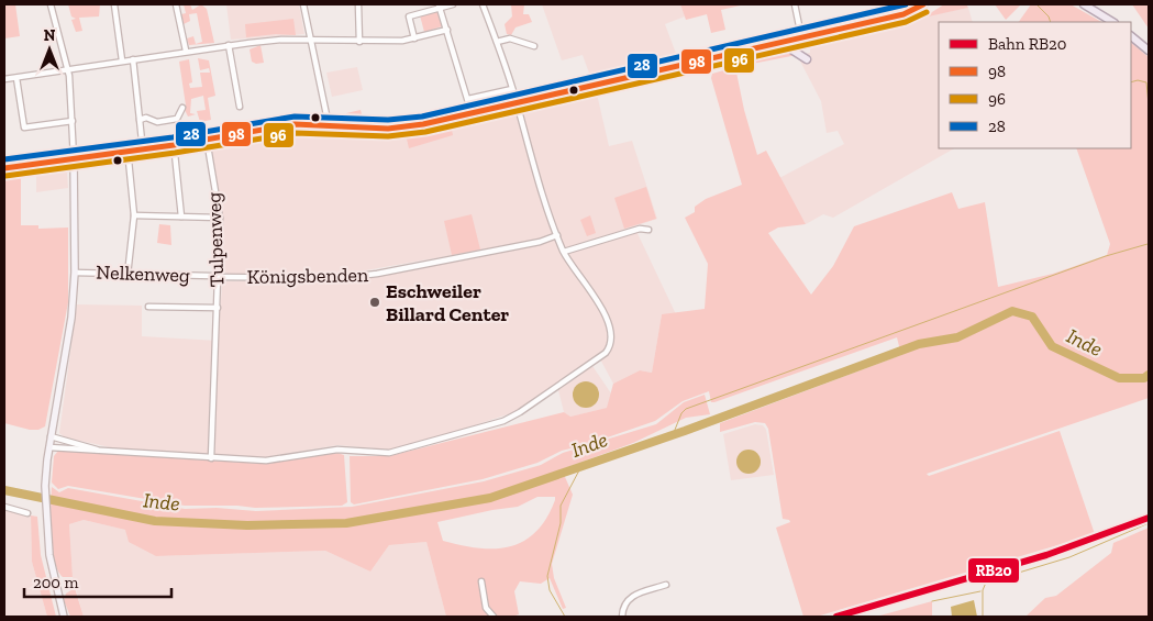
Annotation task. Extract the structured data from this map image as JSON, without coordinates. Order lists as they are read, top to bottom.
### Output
{
  "streets": {
    "street": ["Tulpenweg", "Nelkenweg", "Königsbenden"]
  },
  "crossings": [
    ["Tulpenweg", "Königsbenden"]
  ],
  "water": ["Inde"],
  "places": ["Eschweiler Billard Center"],
  "lines": [
    "transit line 98",
    "transit line 28",
    "transit line 96",
    "rail line RB20"
  ],
  "legend": [
    "Bahn RB20",
    "98",
    "96",
    "28"
  ],
  "scale_bar": "200 m",
  "north": "top"
}
